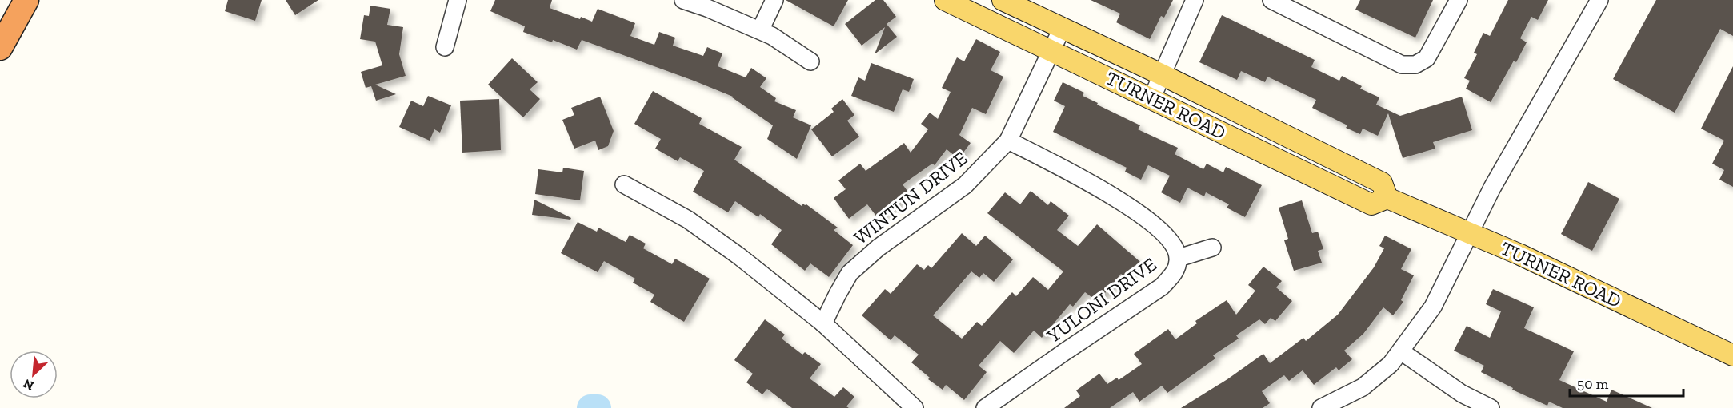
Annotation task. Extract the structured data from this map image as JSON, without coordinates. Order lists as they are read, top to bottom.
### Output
{
  "streets": {
    "main road": ["TURNER ROAD"],
    "street": ["WINTUN DRIVE", "YULONI DRIVE"]
  },
  "crossings": [
    ["TURNER ROAD", "WINTUN DRIVE"],
    ["WINTUN DRIVE", "YULONI DRIVE"]
  ],
  "scale_bar": "50 m",
  "north": "bottom left"
}
